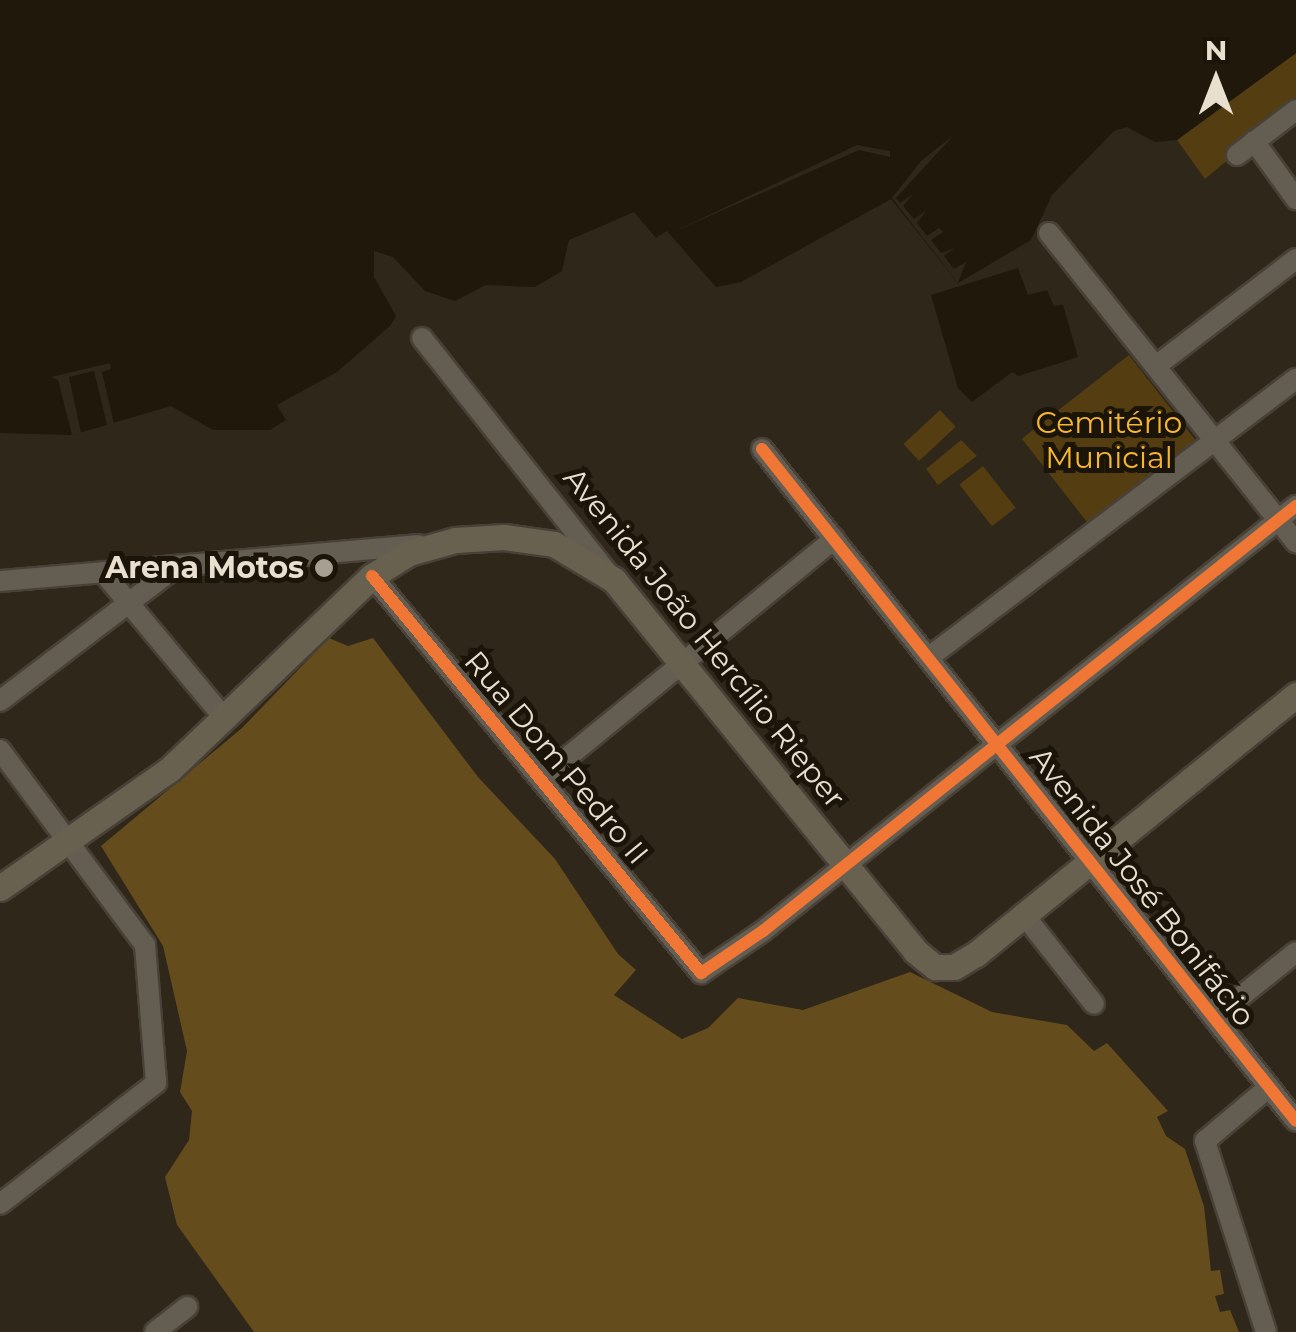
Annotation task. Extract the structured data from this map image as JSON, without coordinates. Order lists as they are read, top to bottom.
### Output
{
  "streets": {
    "main road": ["Avenida João Hercílio Rieper"],
    "street": ["Rua Dom Pedro II", "Avenida José Bonifácio"]
  },
  "crossings": [
    ["Avenida João Hercílio Rieper", "Rua Dom Pedro II"]
  ],
  "parks": ["Cemitério Municial"],
  "places": ["Arena Motos"],
  "north": "top"
}
